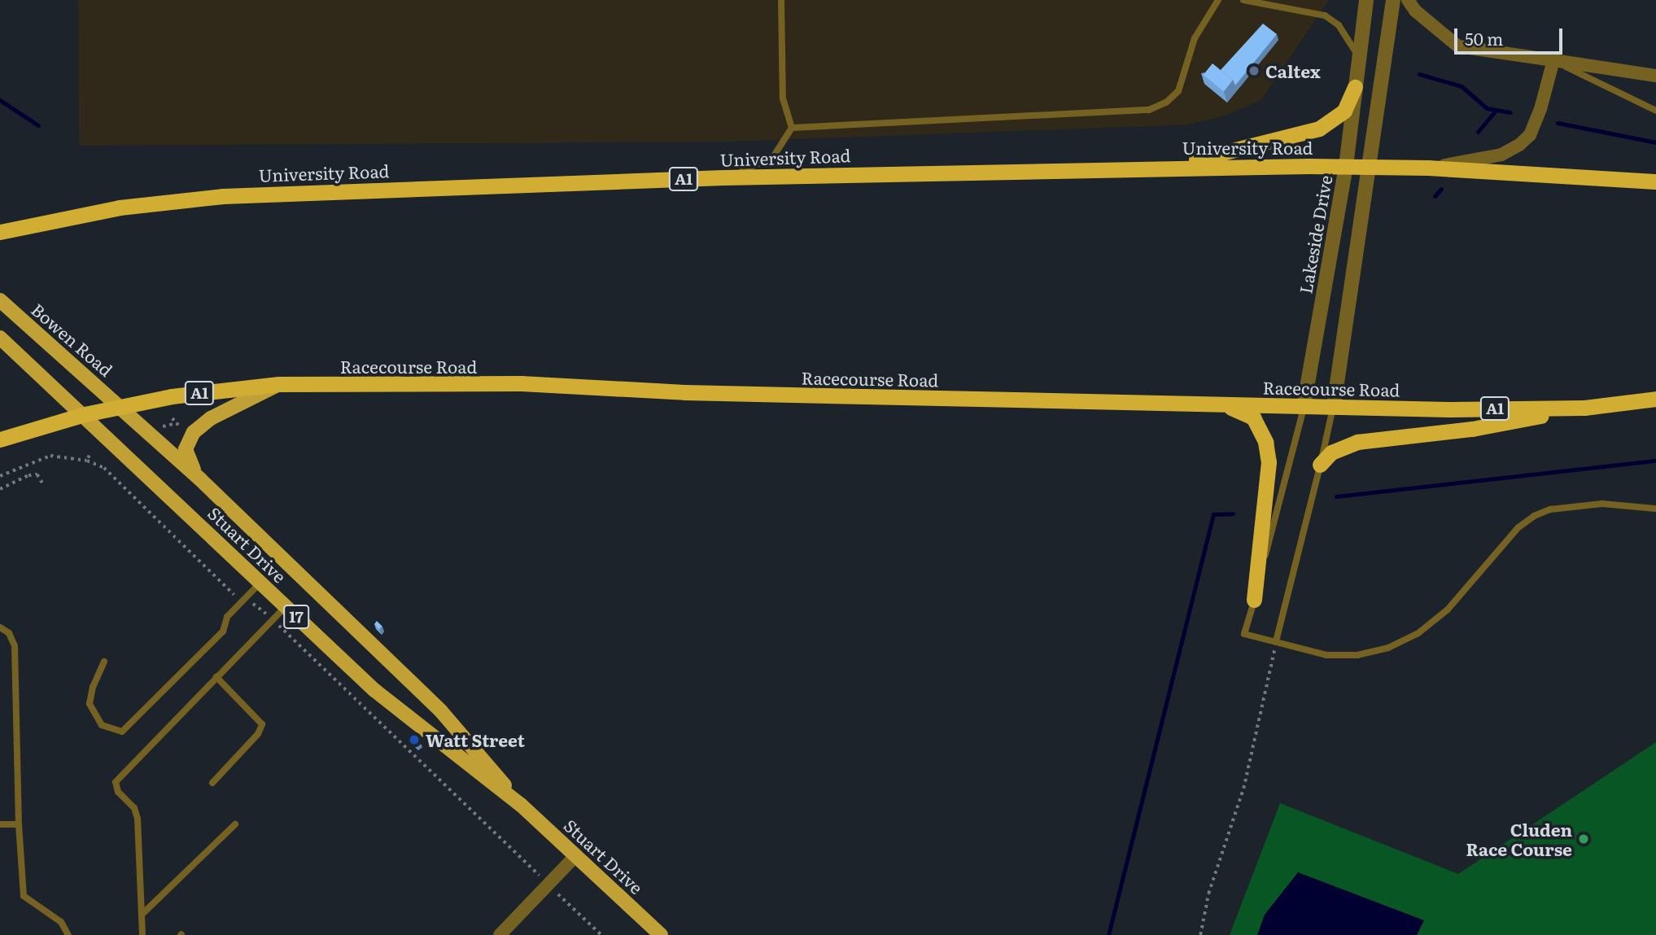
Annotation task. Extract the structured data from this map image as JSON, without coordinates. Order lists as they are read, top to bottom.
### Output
{
  "streets": {
    "highway": ["University Road", "A1", "Racecourse Road"],
    "main road": ["Bowen Road", "Stuart Drive", "17"],
    "street": ["Lakeside Drive"]
  },
  "crossings": [
    ["University Road", "A1"],
    ["University Road", "Lakeside Drive"],
    ["A1", "Racecourse Road"],
    ["A1", "Stuart Drive"],
    ["A1", "17"],
    ["Lakeside Drive", "Racecourse Road"],
    ["Bowen Road", "Racecourse Road"],
    ["Bowen Road", "Stuart Drive"],
    ["Racecourse Road", "Stuart Drive"],
    ["Racecourse Road", "17"],
    ["Stuart Drive", "17"]
  ],
  "places": ["Caltex", "Watt Street", "Cluden Race Course"],
  "scale_bar": "50 m"
}
